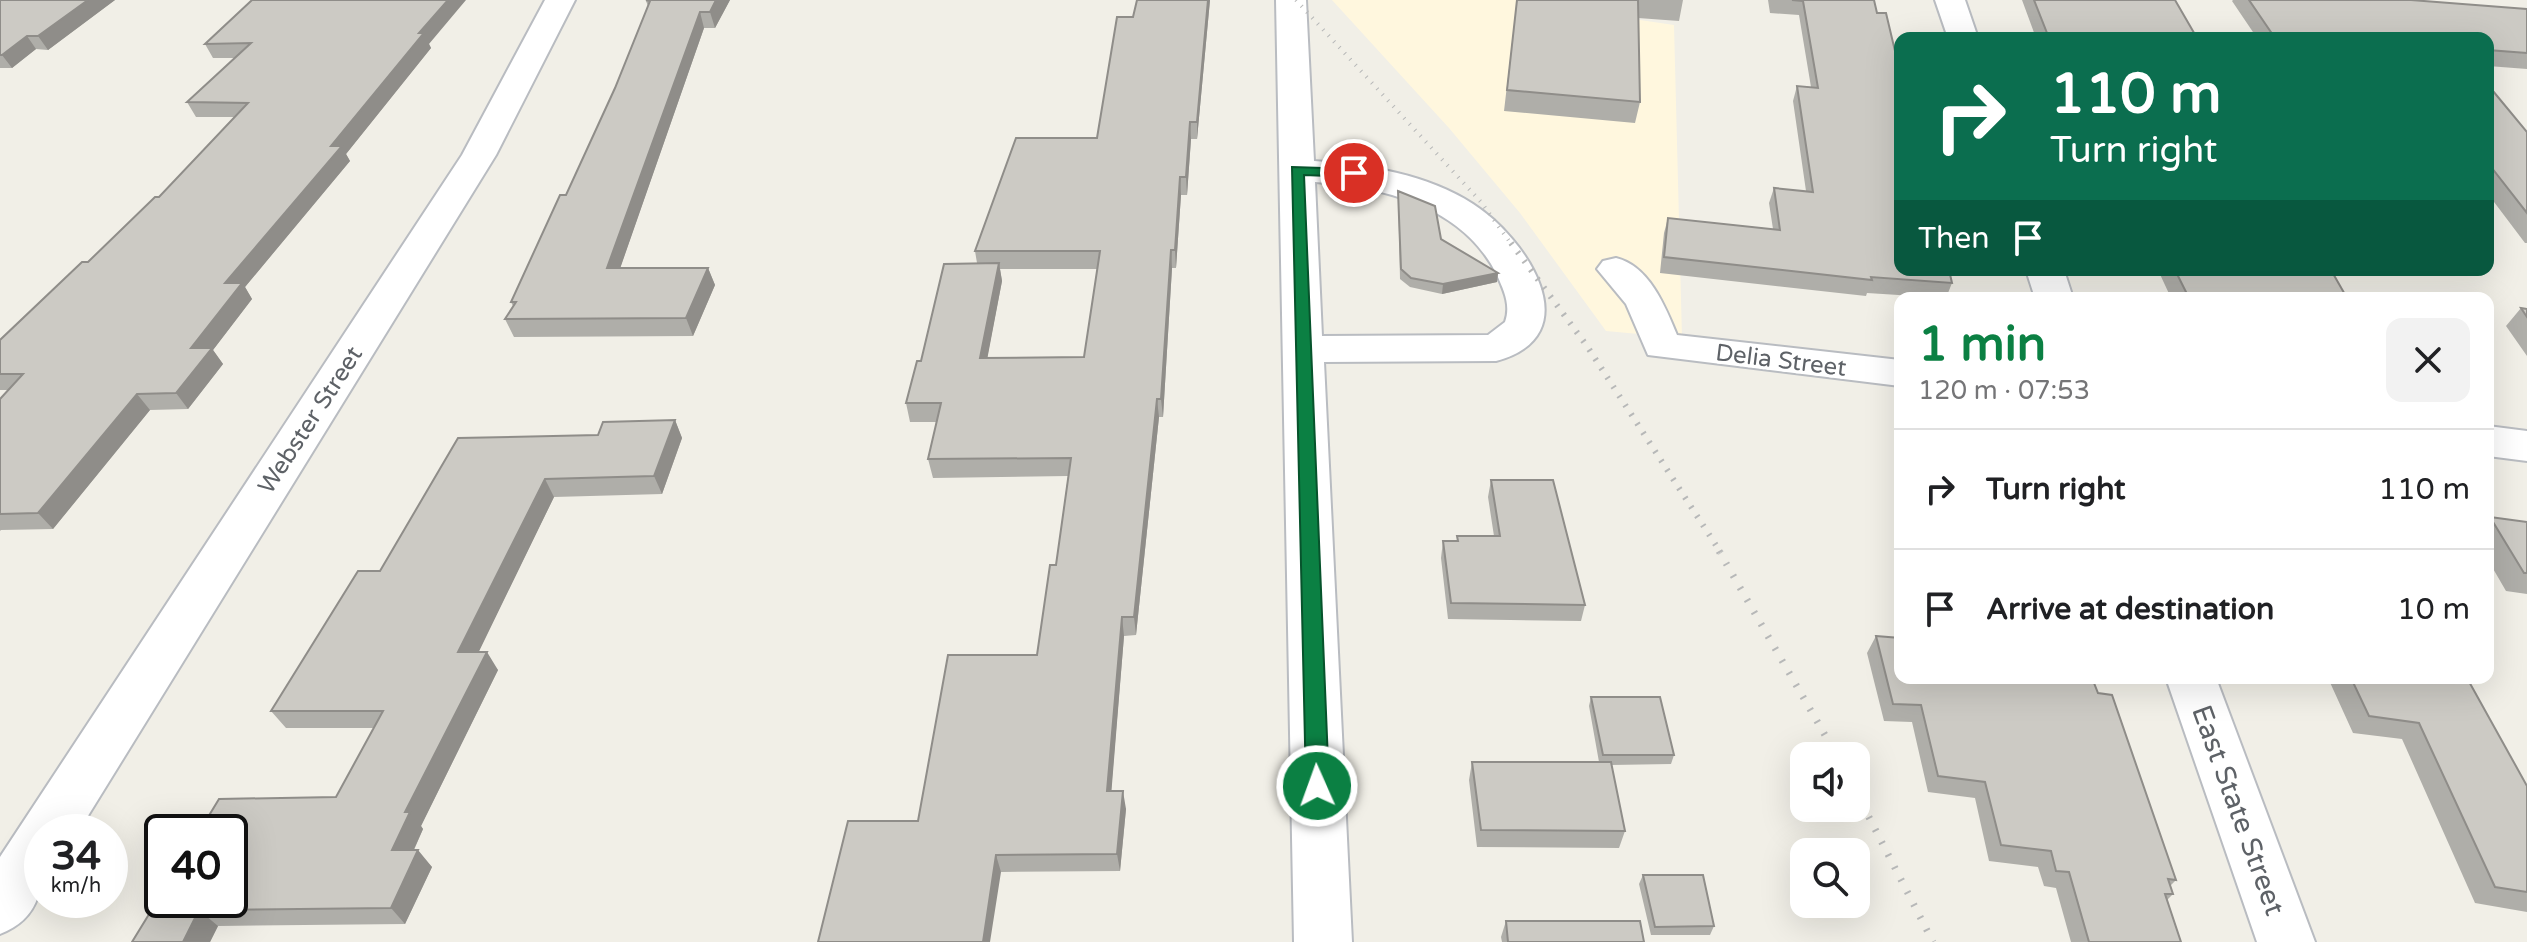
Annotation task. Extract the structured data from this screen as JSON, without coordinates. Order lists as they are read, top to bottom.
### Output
{
  "streets": {
    "street": ["Delia Street", "Webster Street", "East State Street"]
  },
  "page": {
    "turn": ["110 m", "Turn right"],
    "then": "Then",
    "heading": ["1 min", "120 m · 07:53"],
    "list": [
      {
        "name": "Turn right",
        "value": "110 m"
      },
      {
        "name": "Arrive at destination",
        "value": "10 m"
      }
    ],
    "speed": "34 km/h",
    "limit": "40"
  }
}
